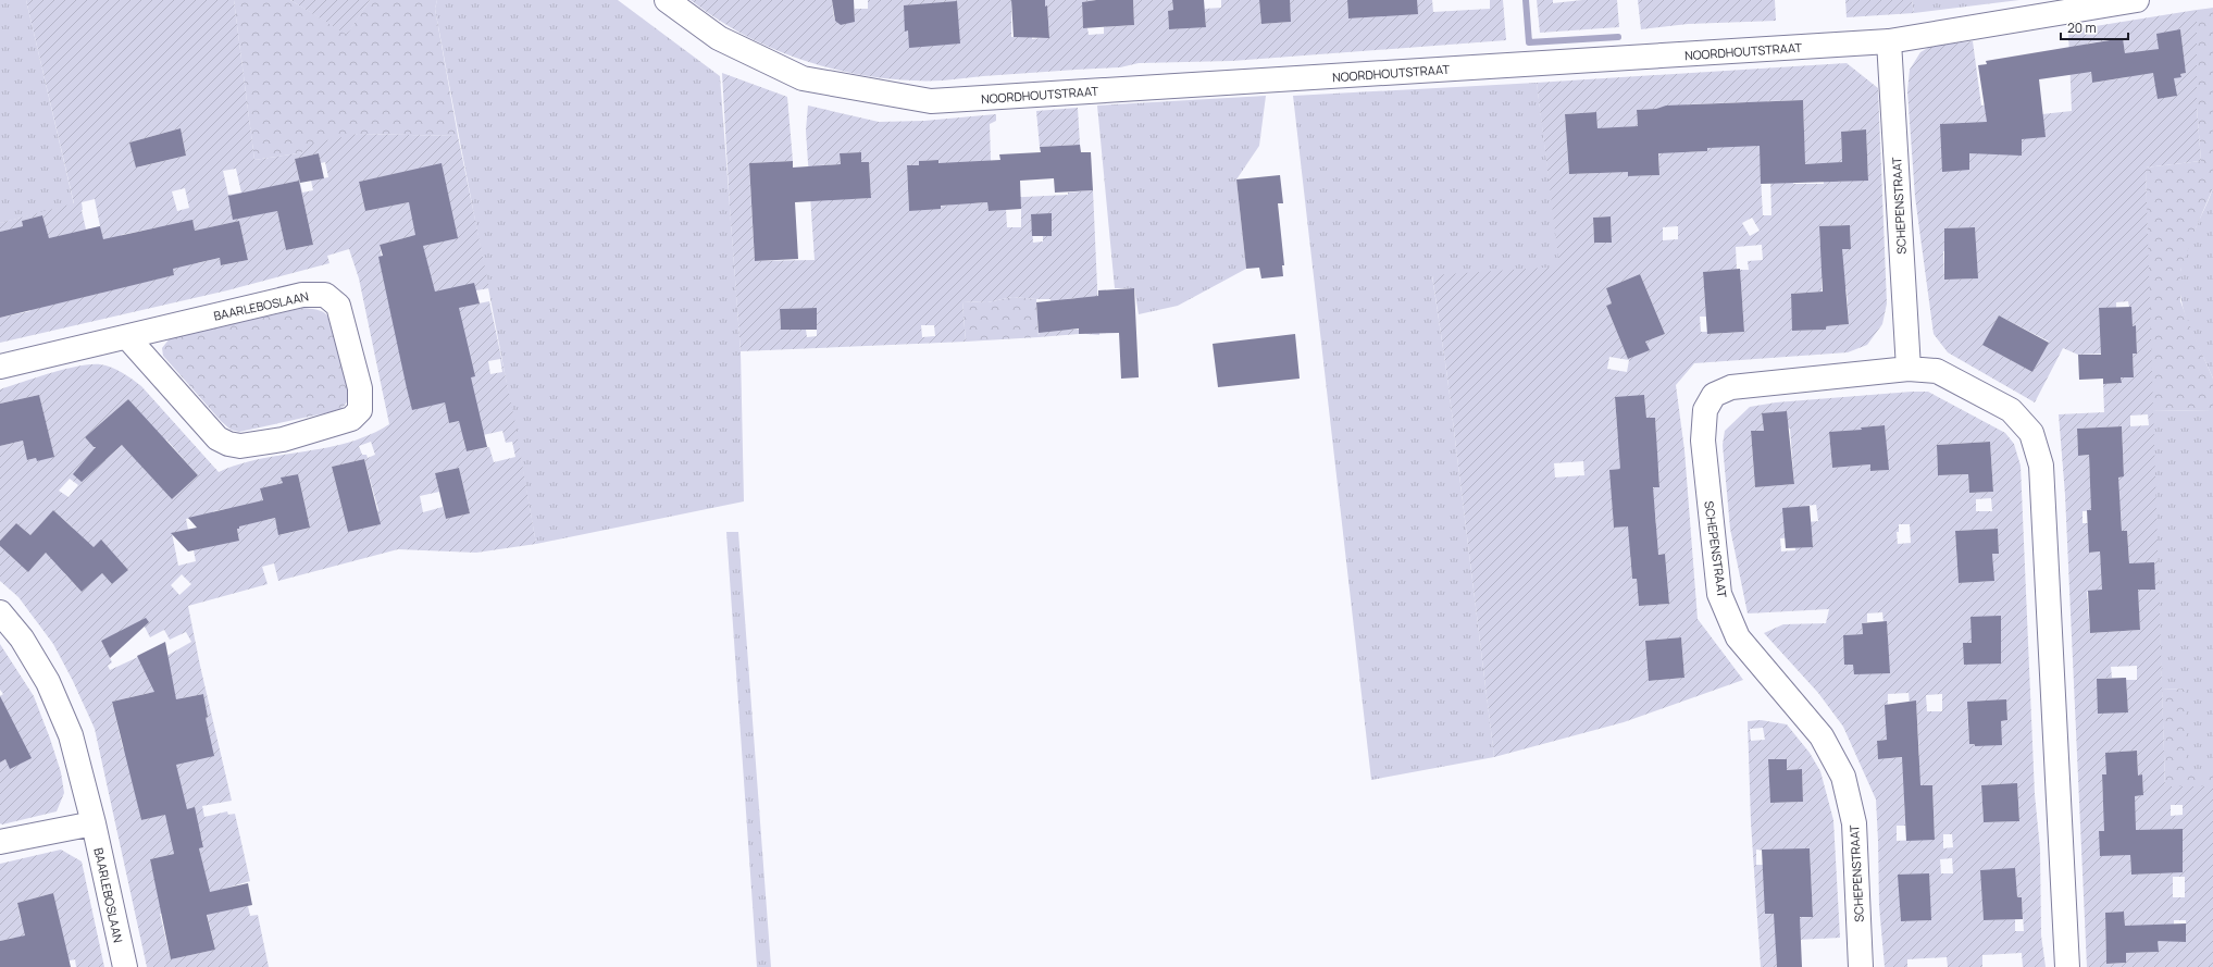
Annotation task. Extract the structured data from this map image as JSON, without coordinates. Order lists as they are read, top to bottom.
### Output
{
  "streets": {
    "street": ["NOORDHOUTSTRAAT", "SCHEPENSTRAAT", "BAARLEBOSLAAN"]
  },
  "crossings": [
    ["NOORDHOUTSTRAAT", "SCHEPENSTRAAT"]
  ],
  "scale_bar": "20 m"
}
